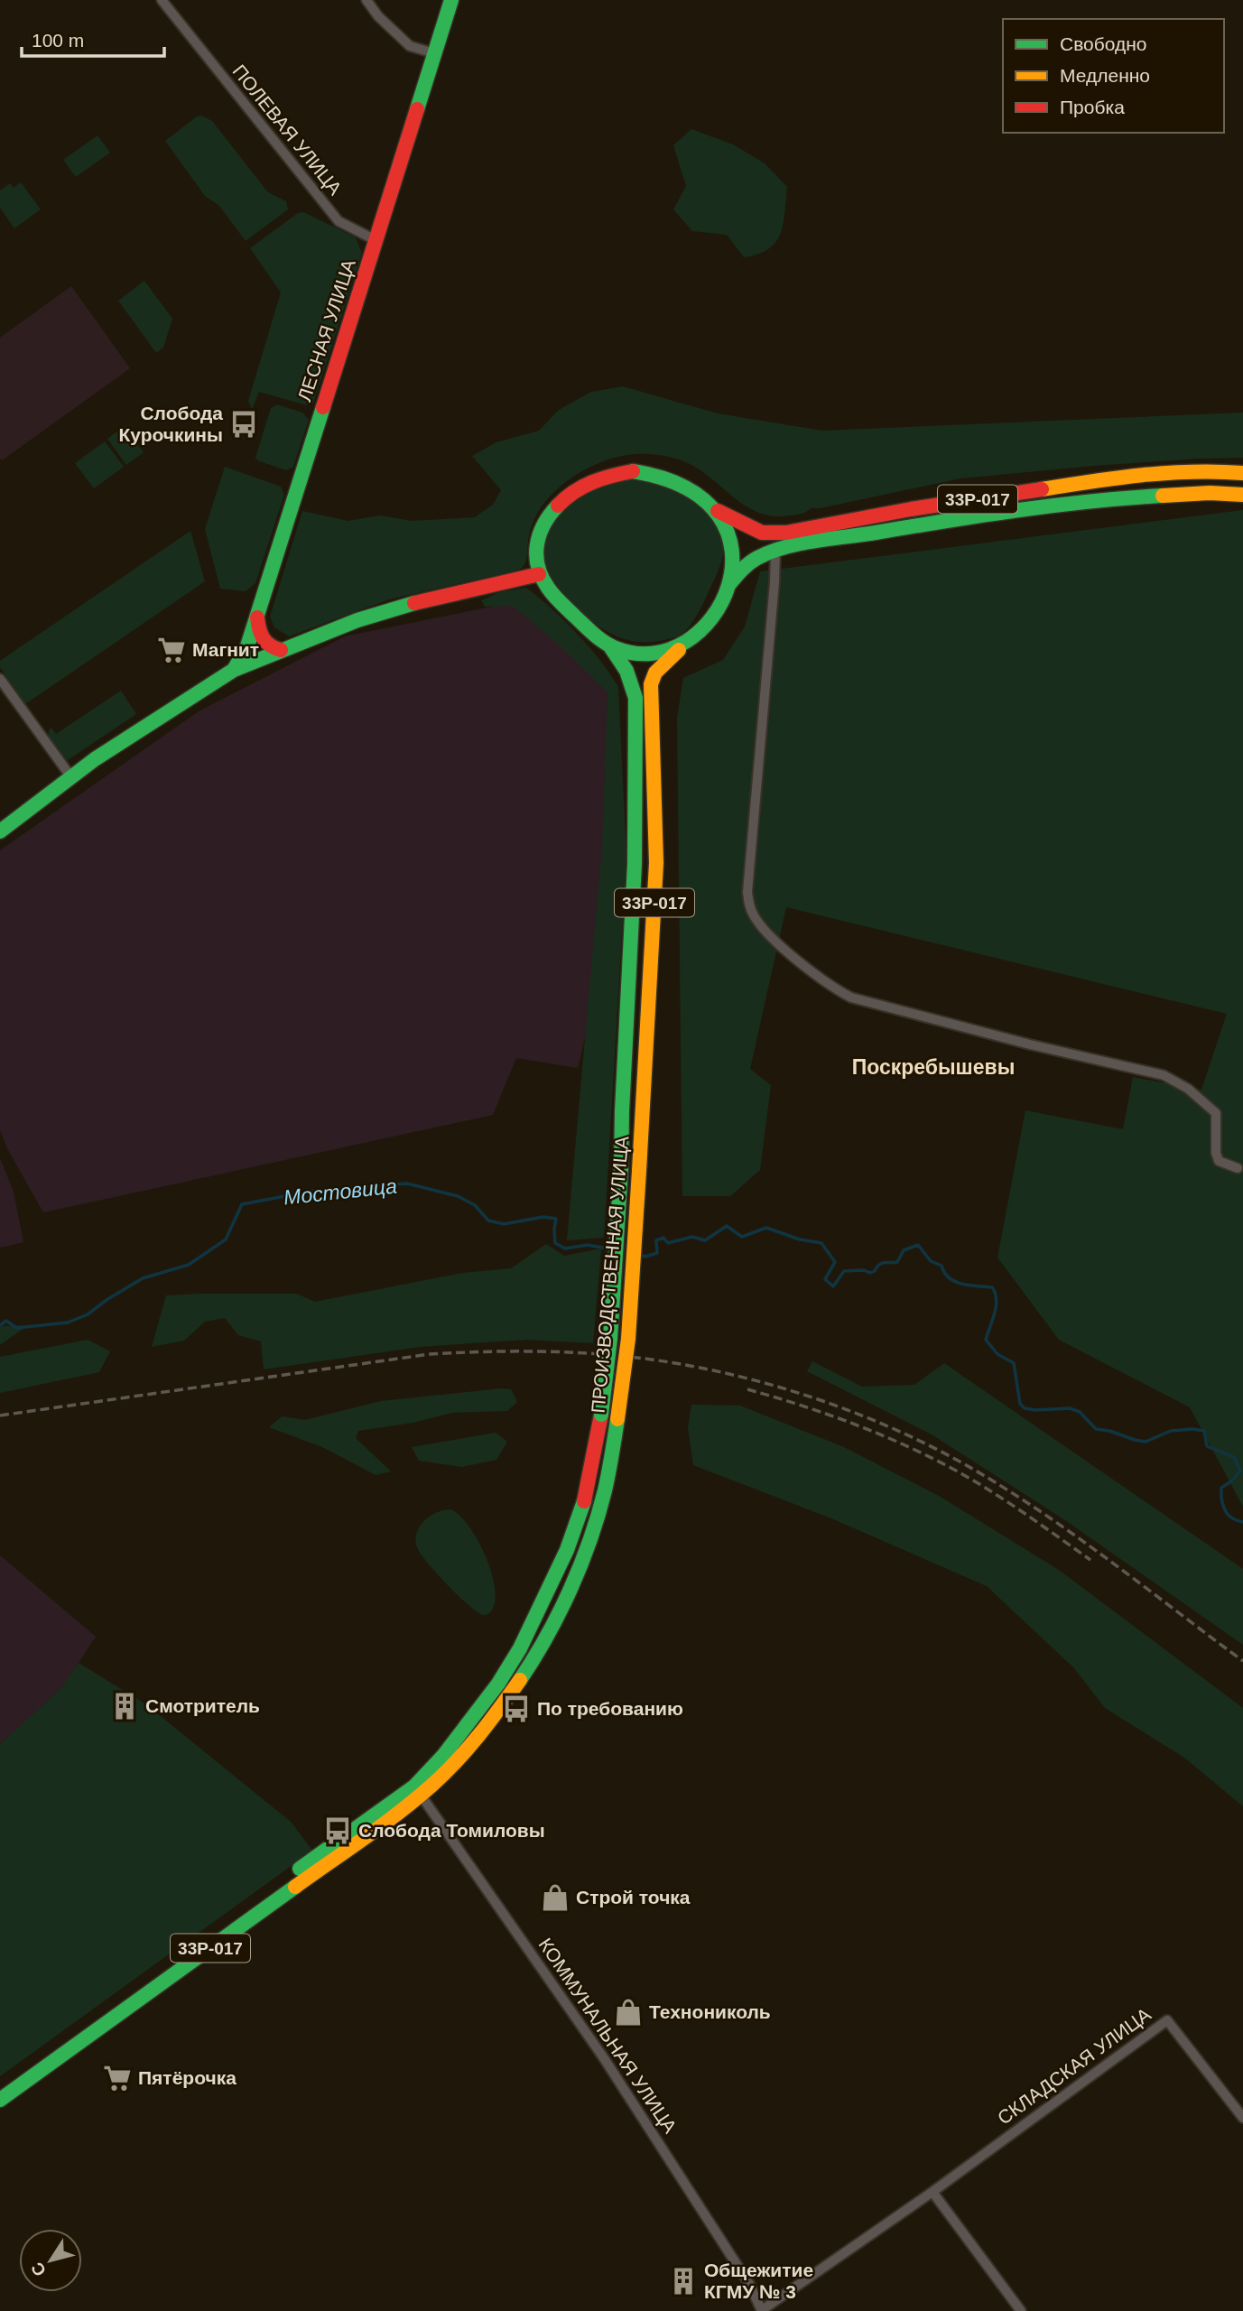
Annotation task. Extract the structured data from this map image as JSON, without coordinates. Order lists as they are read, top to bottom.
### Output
{
  "streets": {
    "main road": ["ЛЕСНАЯ УЛИЦА", "33Р-017", "ПРОИЗВОДСТВЕННАЯ УЛИЦА"],
    "street": ["ПОЛЕВАЯ УЛИЦА", "КОММУНАЛЬНАЯ УЛИЦА", "СКЛАДСКАЯ УЛИЦА"]
  },
  "crossings": [
    ["ПОЛЕВАЯ УЛИЦА", "ЛЕСНАЯ УЛИЦА"],
    ["33Р-017", "ПРОИЗВОДСТВЕННАЯ УЛИЦА"],
    ["ПРОИЗВОДСТВЕННАЯ УЛИЦА", "КОММУНАЛЬНАЯ УЛИЦА"]
  ],
  "districts": ["Поскребышевы"],
  "water": ["Мостовица"],
  "places": {
    "bus stop": ["Слобода Курочкины", "По требованию", "Слобода Томиловы"],
    "supermarket": ["Магнит", "Пятёрочка"],
    "building": ["Смотритель", "Общежитие КГМУ № 3"],
    "shop": ["Строй точка", "Технониколь"]
  },
  "legend": ["Свободно", "Медленно", "Пробка"],
  "scale_bar": "100 m",
  "north": "bottom left"
}
